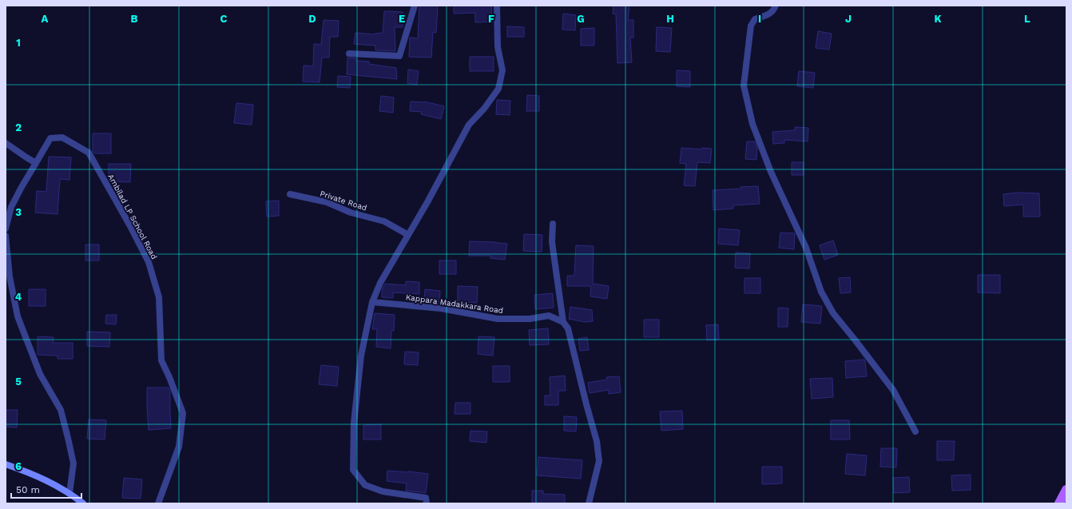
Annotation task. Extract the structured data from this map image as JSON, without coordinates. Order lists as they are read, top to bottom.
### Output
{
  "streets": {
    "street": ["Private Road", "Ambilad LP School Road", "Kappara Madakkara Road"]
  },
  "scale_bar": "50 m",
  "grid": {
    "columns": [
      "A",
      "B",
      "C",
      "D",
      "E",
      "F",
      "G",
      "H",
      "I",
      "J",
      "K",
      "L"
    ],
    "rows": [
      "1",
      "2",
      "3",
      "4",
      "5",
      "6"
    ]
  }
}
